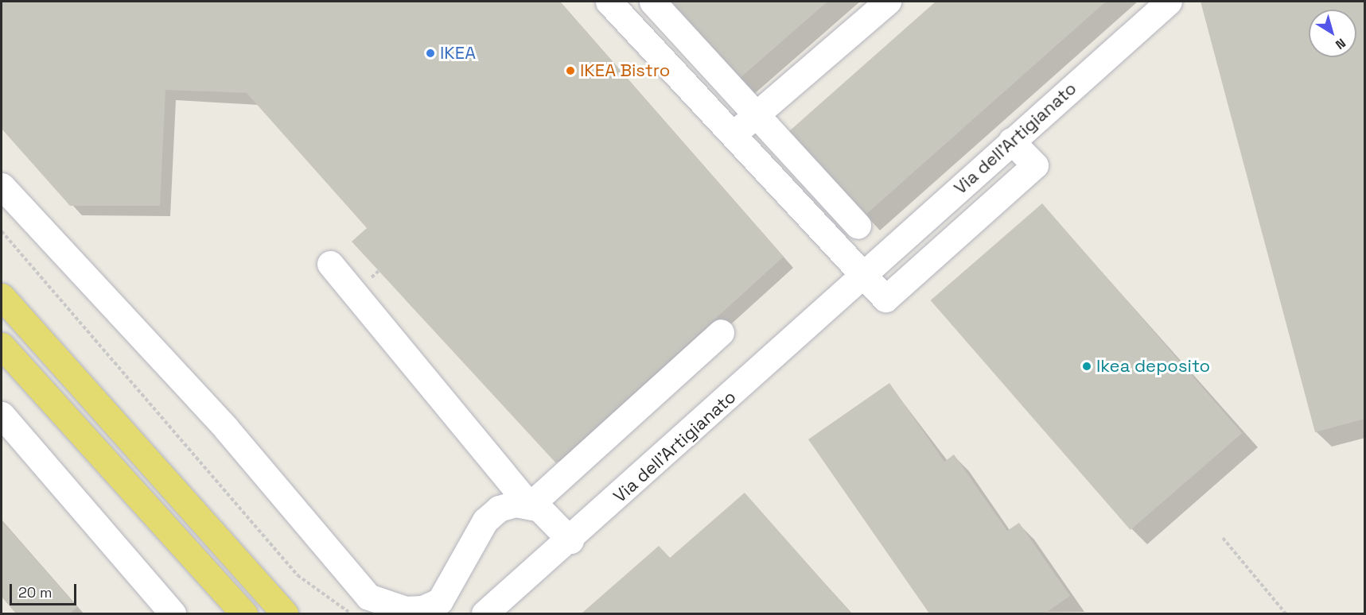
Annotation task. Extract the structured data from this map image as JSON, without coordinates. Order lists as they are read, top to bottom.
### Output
{
  "streets": {
    "street": ["Via dell'Artigianato"]
  },
  "places": ["IKEA", "IKEA Bistro", "Ikea deposito"],
  "scale_bar": "20 m",
  "north": "bottom right"
}
